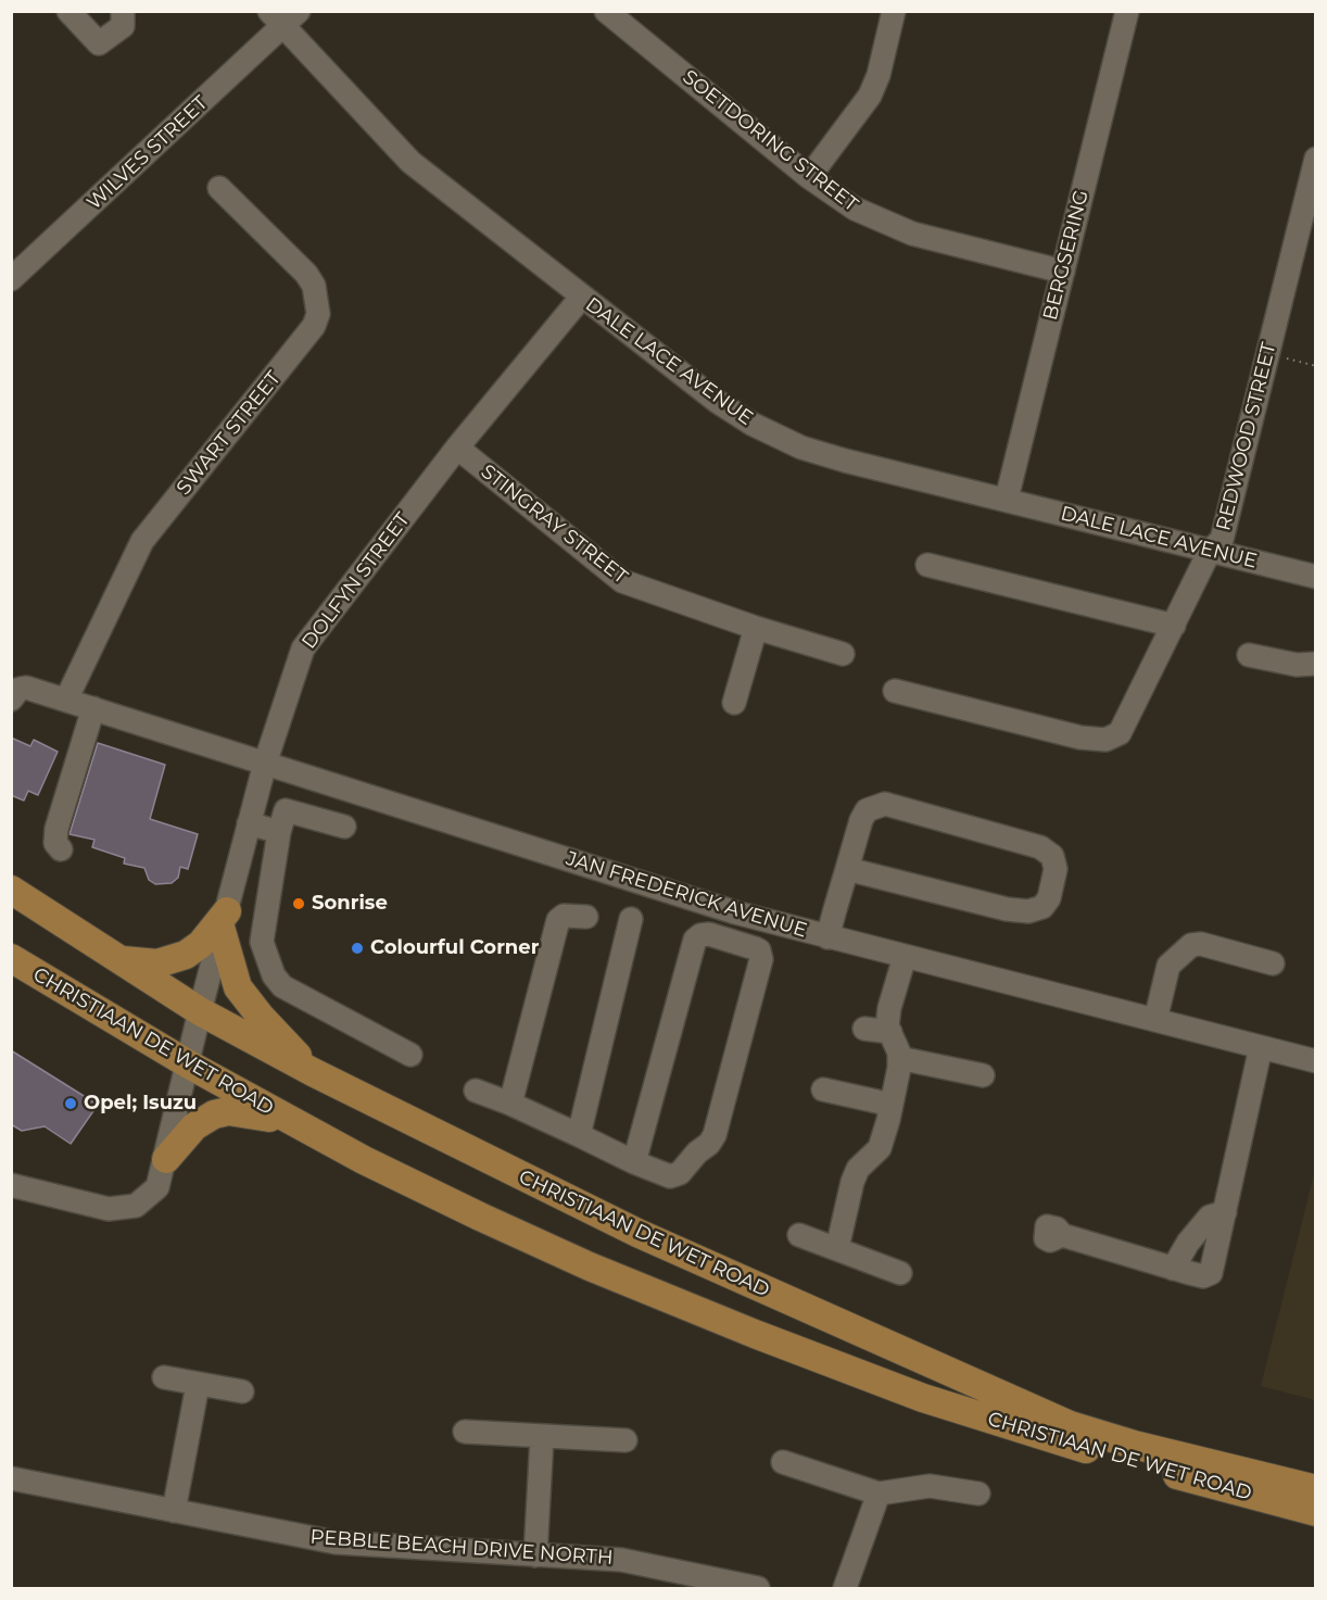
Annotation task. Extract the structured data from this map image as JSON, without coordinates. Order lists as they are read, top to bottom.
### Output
{
  "streets": {
    "main road": ["CHRISTIAAN DE WET ROAD"],
    "street": [
      "SOETDORING STREET",
      "WILVES STREET",
      "BERGSERING",
      "DALE LACE AVENUE",
      "SWART STREET",
      "REDWOOD STREET",
      "STINGRAY STREET",
      "DOLFYN STREET",
      "JAN FREDERICK AVENUE",
      "PEBBLE BEACH DRIVE NORTH"
    ]
  },
  "crossings": [
    ["SOETDORING STREET", "BERGSERING"],
    ["WILVES STREET", "DALE LACE AVENUE"],
    ["BERGSERING", "DALE LACE AVENUE"],
    ["DALE LACE AVENUE", "REDWOOD STREET"],
    ["DALE LACE AVENUE", "DOLFYN STREET"],
    ["SWART STREET", "JAN FREDERICK AVENUE"],
    ["STINGRAY STREET", "DOLFYN STREET"],
    ["DOLFYN STREET", "JAN FREDERICK AVENUE"],
    ["DOLFYN STREET", "CHRISTIAAN DE WET ROAD"]
  ],
  "places": ["Sonrise", "Colourful Corner", "Opel; Isuzu"]
}
